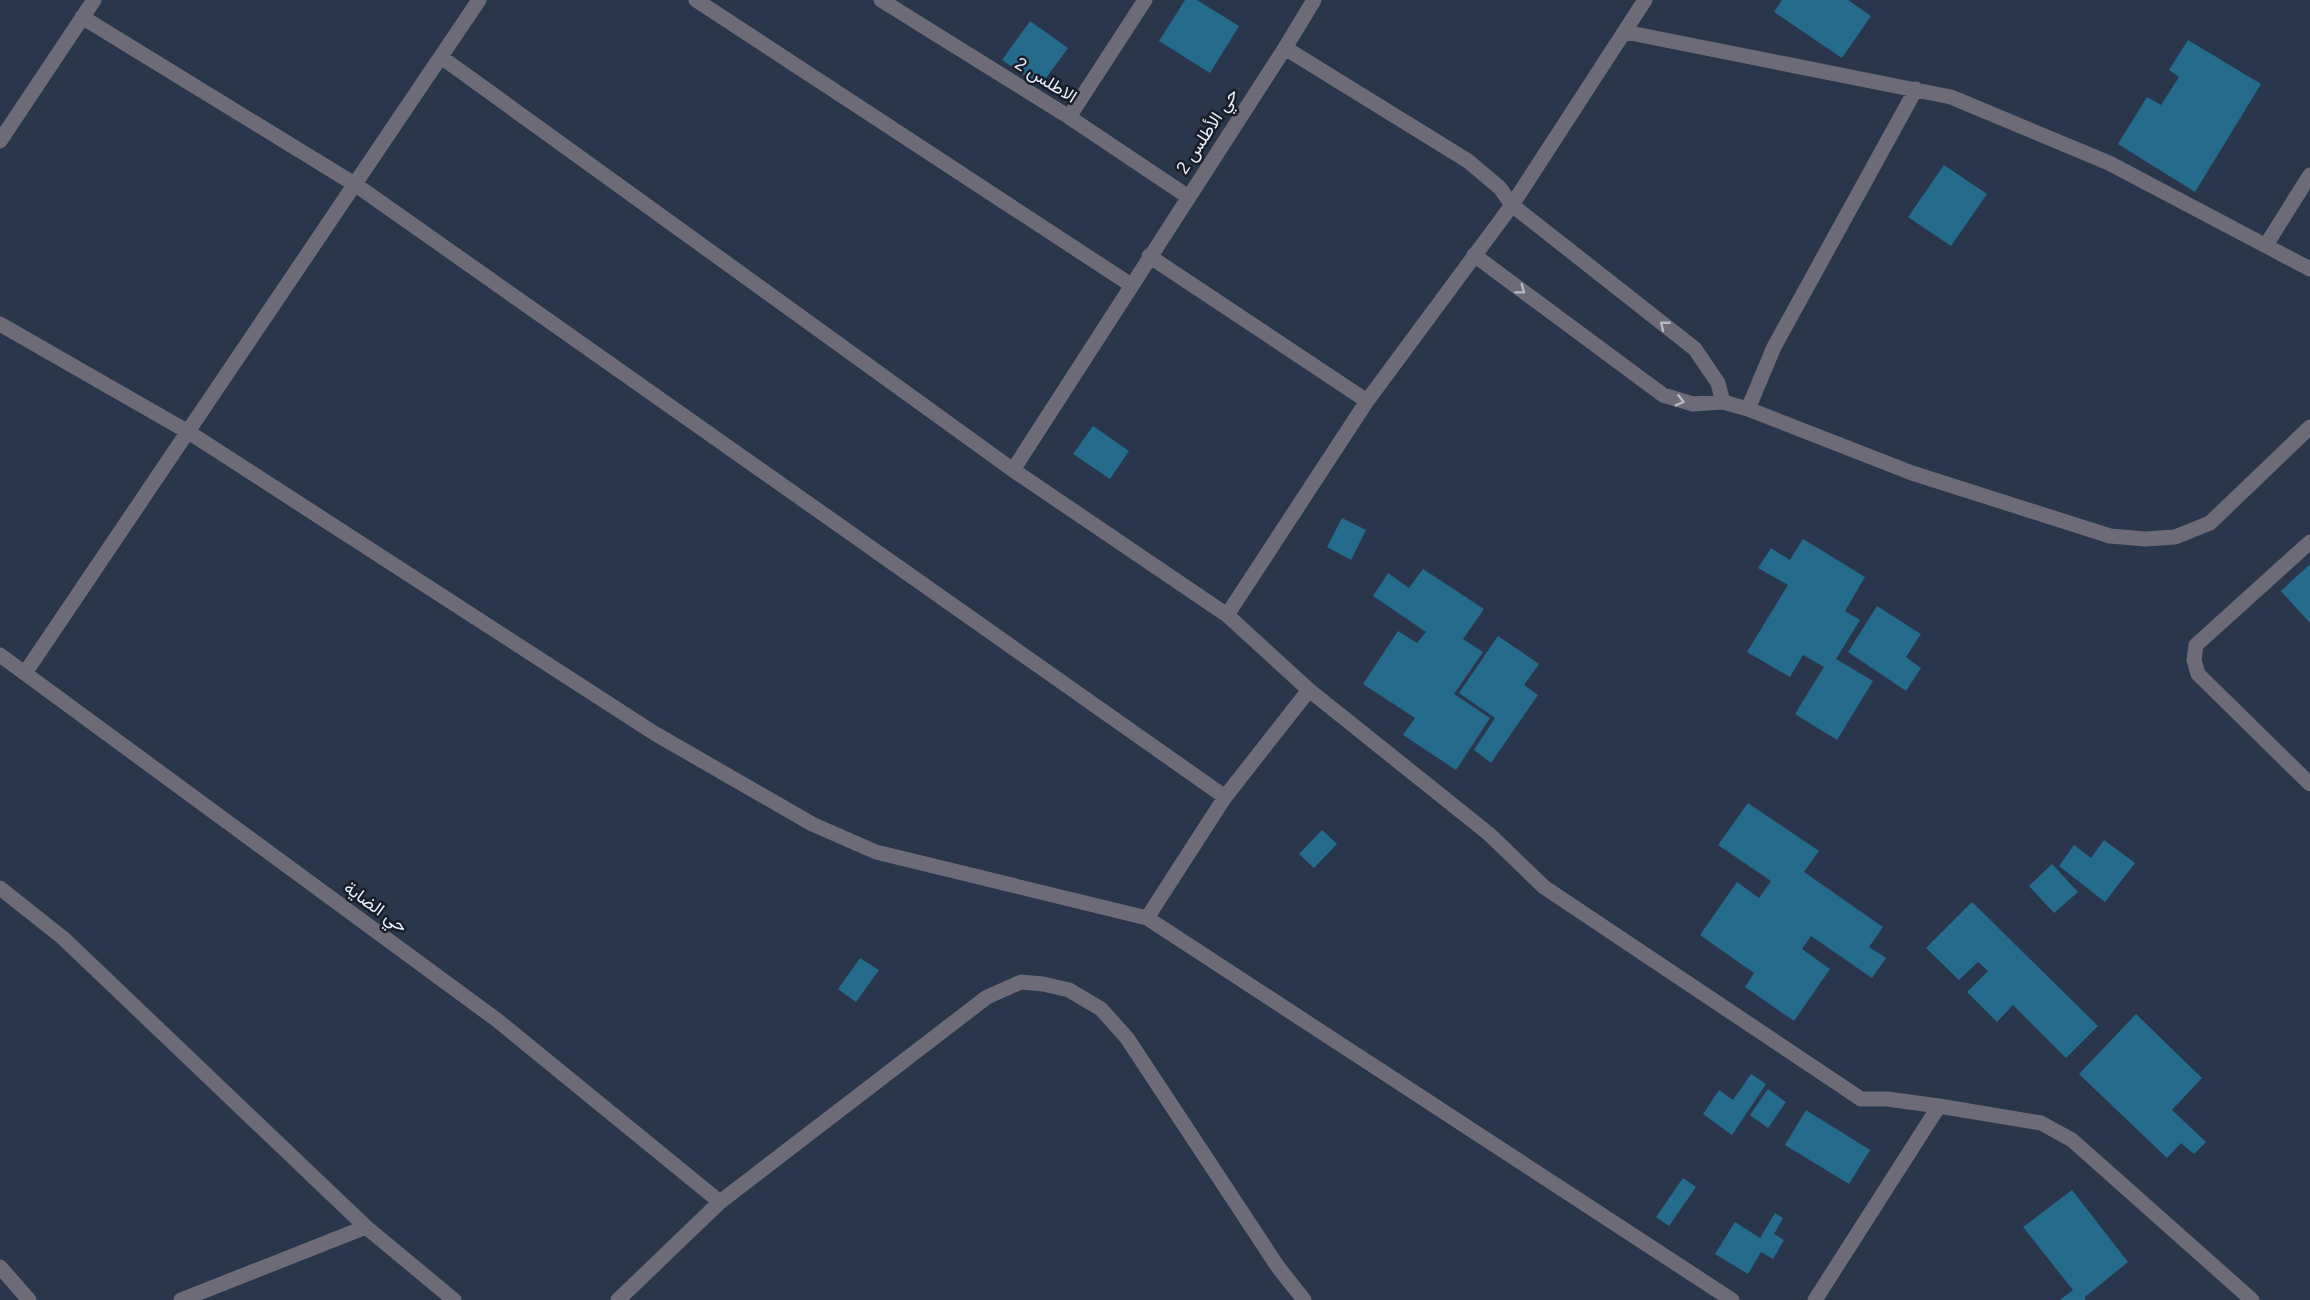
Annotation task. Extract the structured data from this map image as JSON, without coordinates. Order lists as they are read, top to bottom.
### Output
{
  "streets": {
    "street": ["الاطلس 2", "حي الأطلس 2", "حي الضاية"]
  },
  "crossings": [
    ["الاطلس 2", "حي الأطلس 2"]
  ]
}
